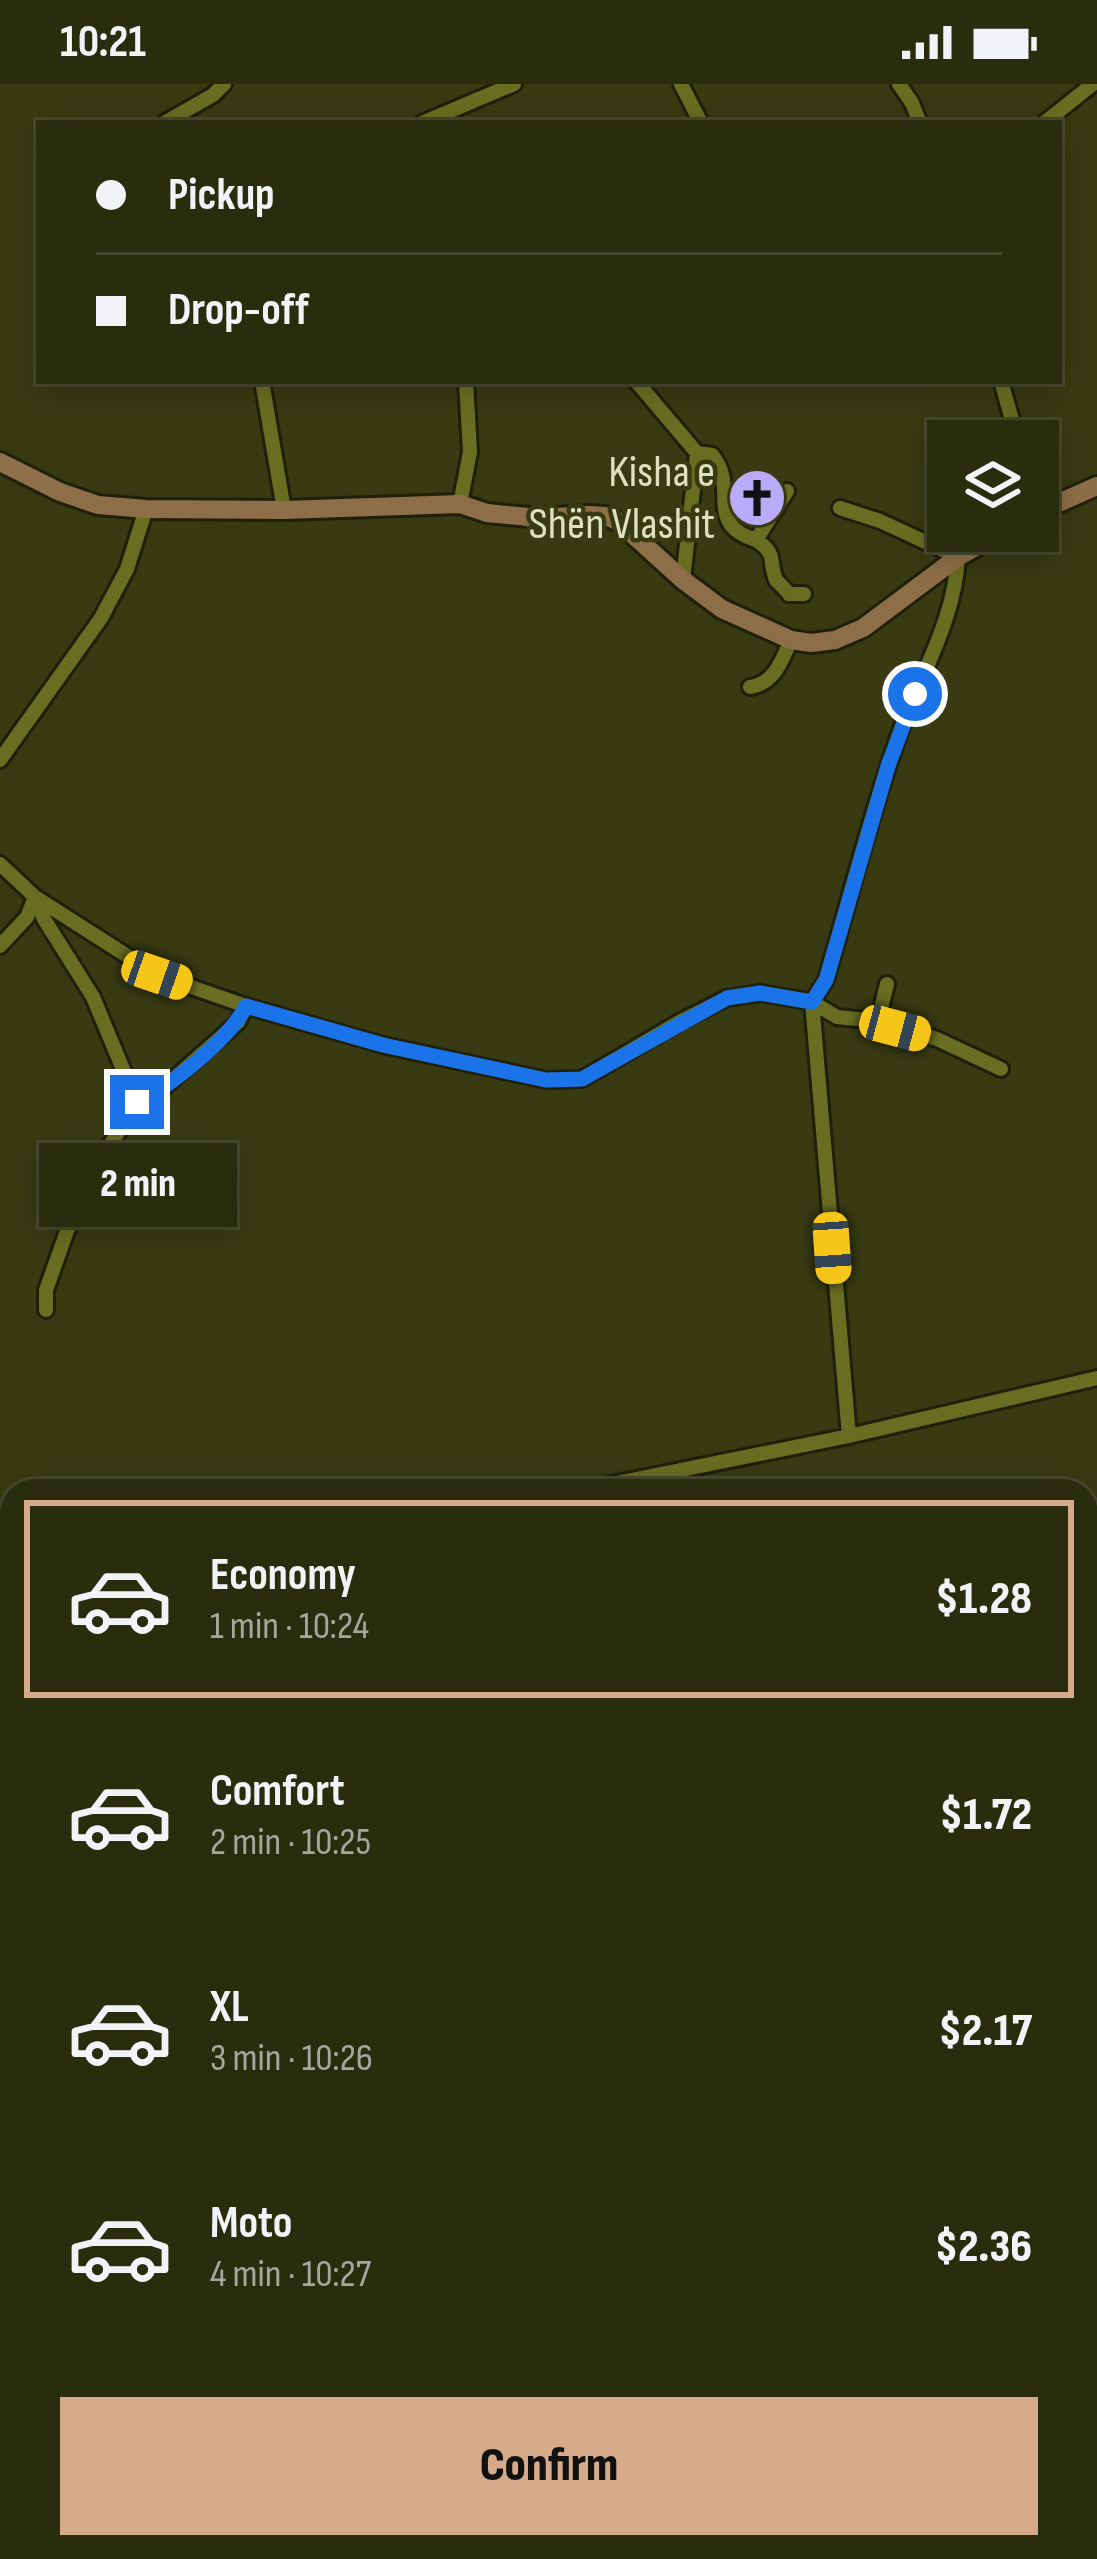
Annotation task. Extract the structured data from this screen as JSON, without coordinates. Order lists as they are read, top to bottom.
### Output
{
  "places": {
    "church": ["Kisha e Shën Vlashit"]
  },
  "page": {
    "status": "10:21",
    "banner": ["Pickup", "Drop-off"],
    "bubble": "2 min",
    "list": [
      {
        "name": "Economy",
        "note": "1 min · 10:24",
        "value": "$1.28"
      },
      {
        "name": "Comfort",
        "note": "2 min · 10:25",
        "value": "$1.72"
      },
      {
        "name": "XL",
        "note": "3 min · 10:26",
        "value": "$2.17"
      },
      {
        "name": "Moto",
        "note": "4 min · 10:27",
        "value": "$2.36"
      }
    ],
    "buttons": "Confirm"
  }
}
